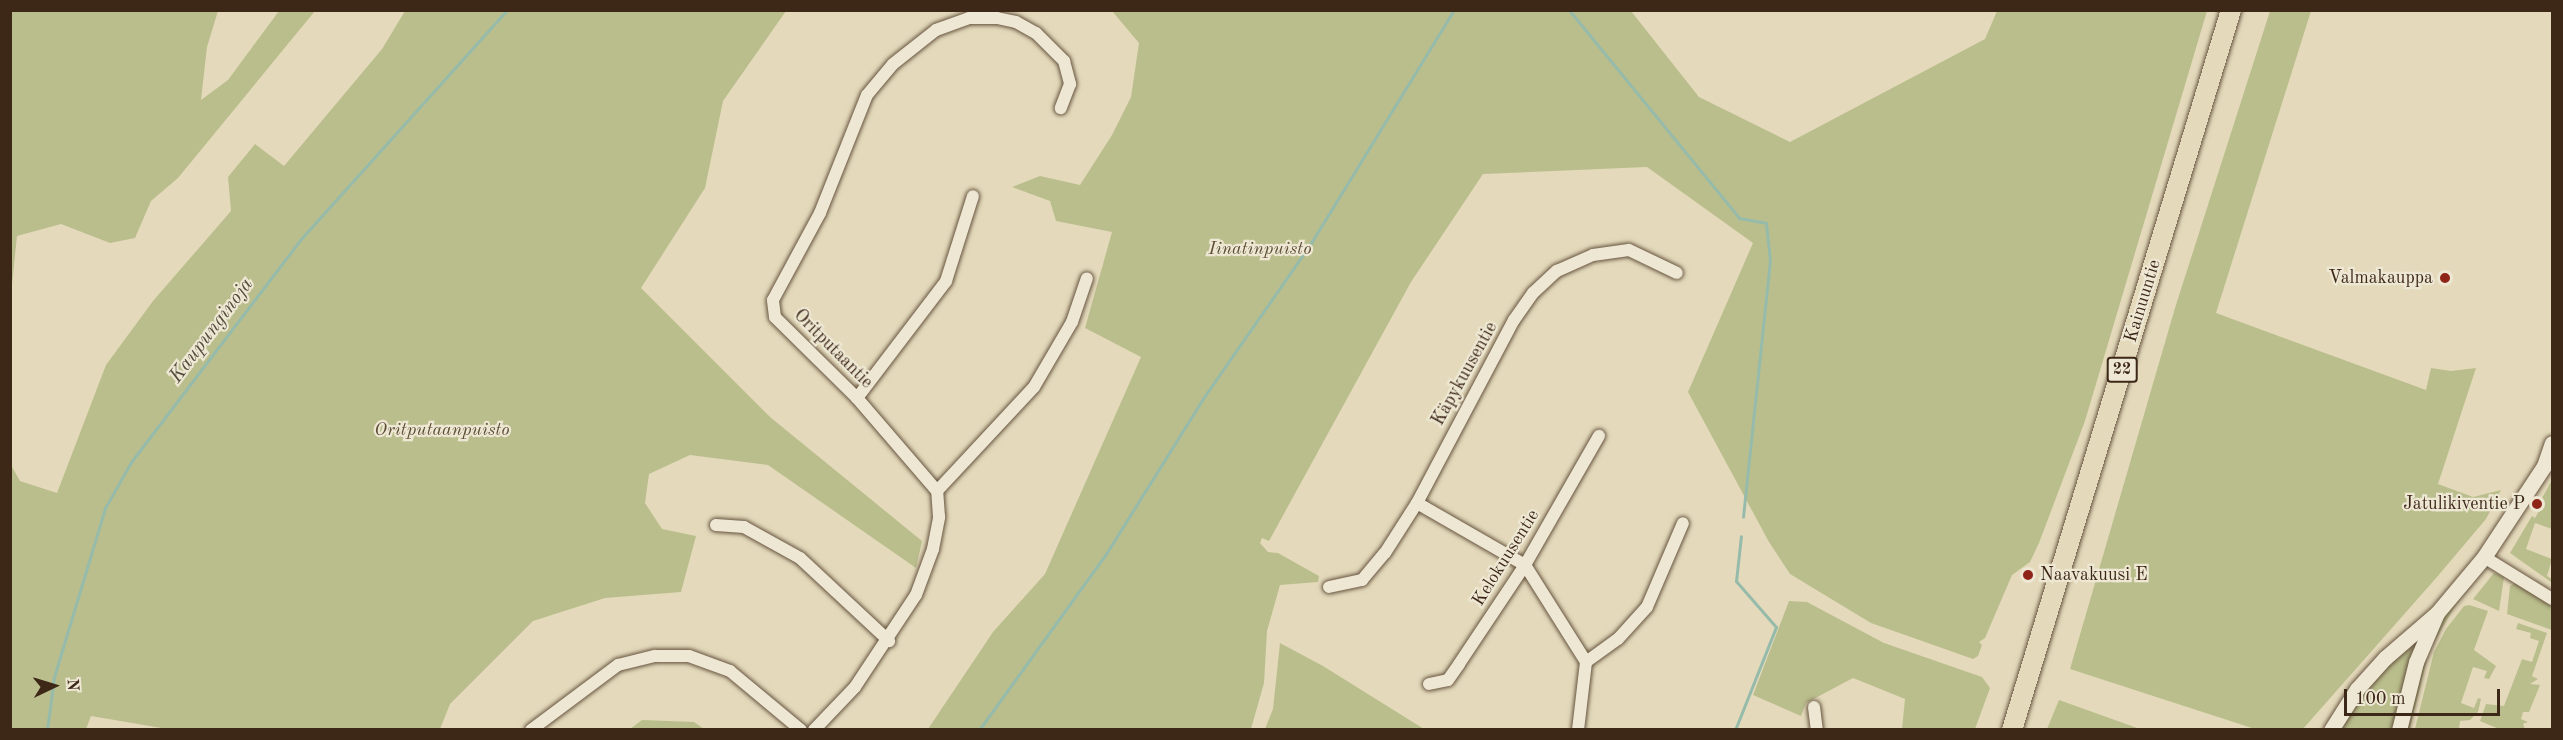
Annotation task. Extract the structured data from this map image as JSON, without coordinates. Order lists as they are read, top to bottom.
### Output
{
  "streets": {
    "highway": ["Kainuuntie", "22"],
    "street": ["Oritputaantie", "Käpykuusentie", "Kelokuusentie"]
  },
  "water": ["Kaupunginoja"],
  "parks": ["Iinatinpuisto", "Oritputaanpuisto"],
  "places": ["Valmakauppa", "Jatulikiventie P", "Naavakuusi E"],
  "scale_bar": "100 m",
  "north": "right"
}
